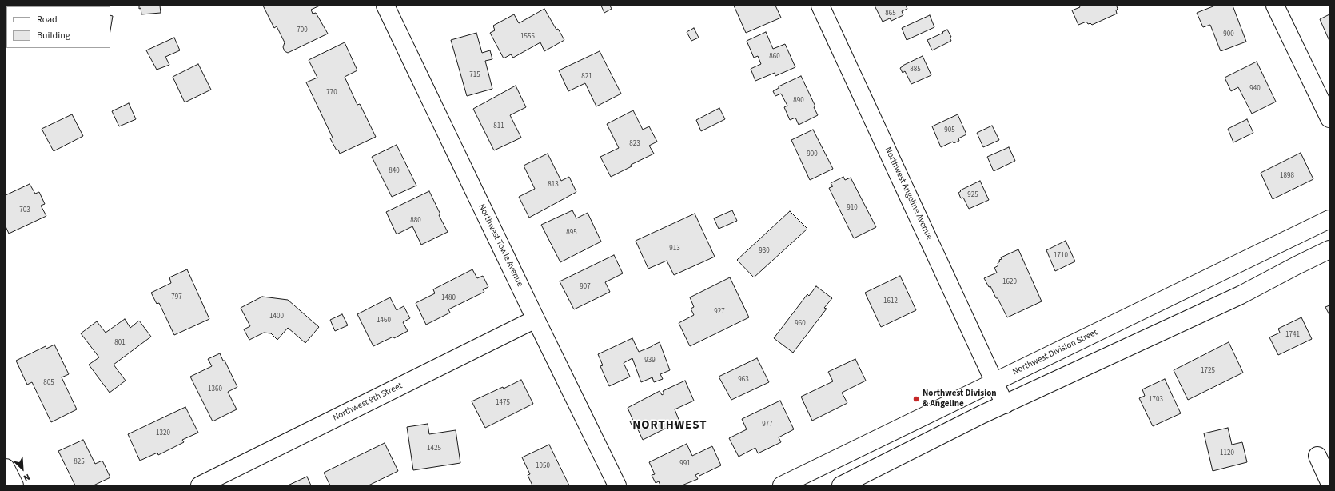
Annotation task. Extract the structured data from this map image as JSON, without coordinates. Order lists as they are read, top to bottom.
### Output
{
  "streets": {
    "street": [
      "Northwest Angeline Avenue",
      "Northwest Towle Avenue",
      "Northwest Division Street",
      "Northwest 9th Street"
    ]
  },
  "crossings": [
    ["Northwest Angeline Avenue", "Northwest Division Street"],
    ["Northwest Towle Avenue", "Northwest 9th Street"]
  ],
  "districts": ["NORTHWEST"],
  "places": ["Northwest Division & Angeline"],
  "house_numbers": [
    "865",
    "700",
    "900",
    "1555",
    "860",
    "885",
    "715",
    "821",
    "940",
    "770",
    "890",
    "811",
    "905",
    "823",
    "900",
    "840",
    "1898",
    "813",
    "925",
    "910",
    "703",
    "880",
    "895",
    "913",
    "930",
    "1710",
    "1620",
    "907",
    "797",
    "1480",
    "1612",
    "927",
    "1400",
    "1460",
    "960",
    "1741",
    "801",
    "939",
    "1725",
    "963",
    "805",
    "1360",
    "1703",
    "1475",
    "977",
    "1320",
    "1425",
    "1120",
    "825",
    "991",
    "1050"
  ],
  "legend": ["Road", "Building"],
  "north": "bottom right"
}
